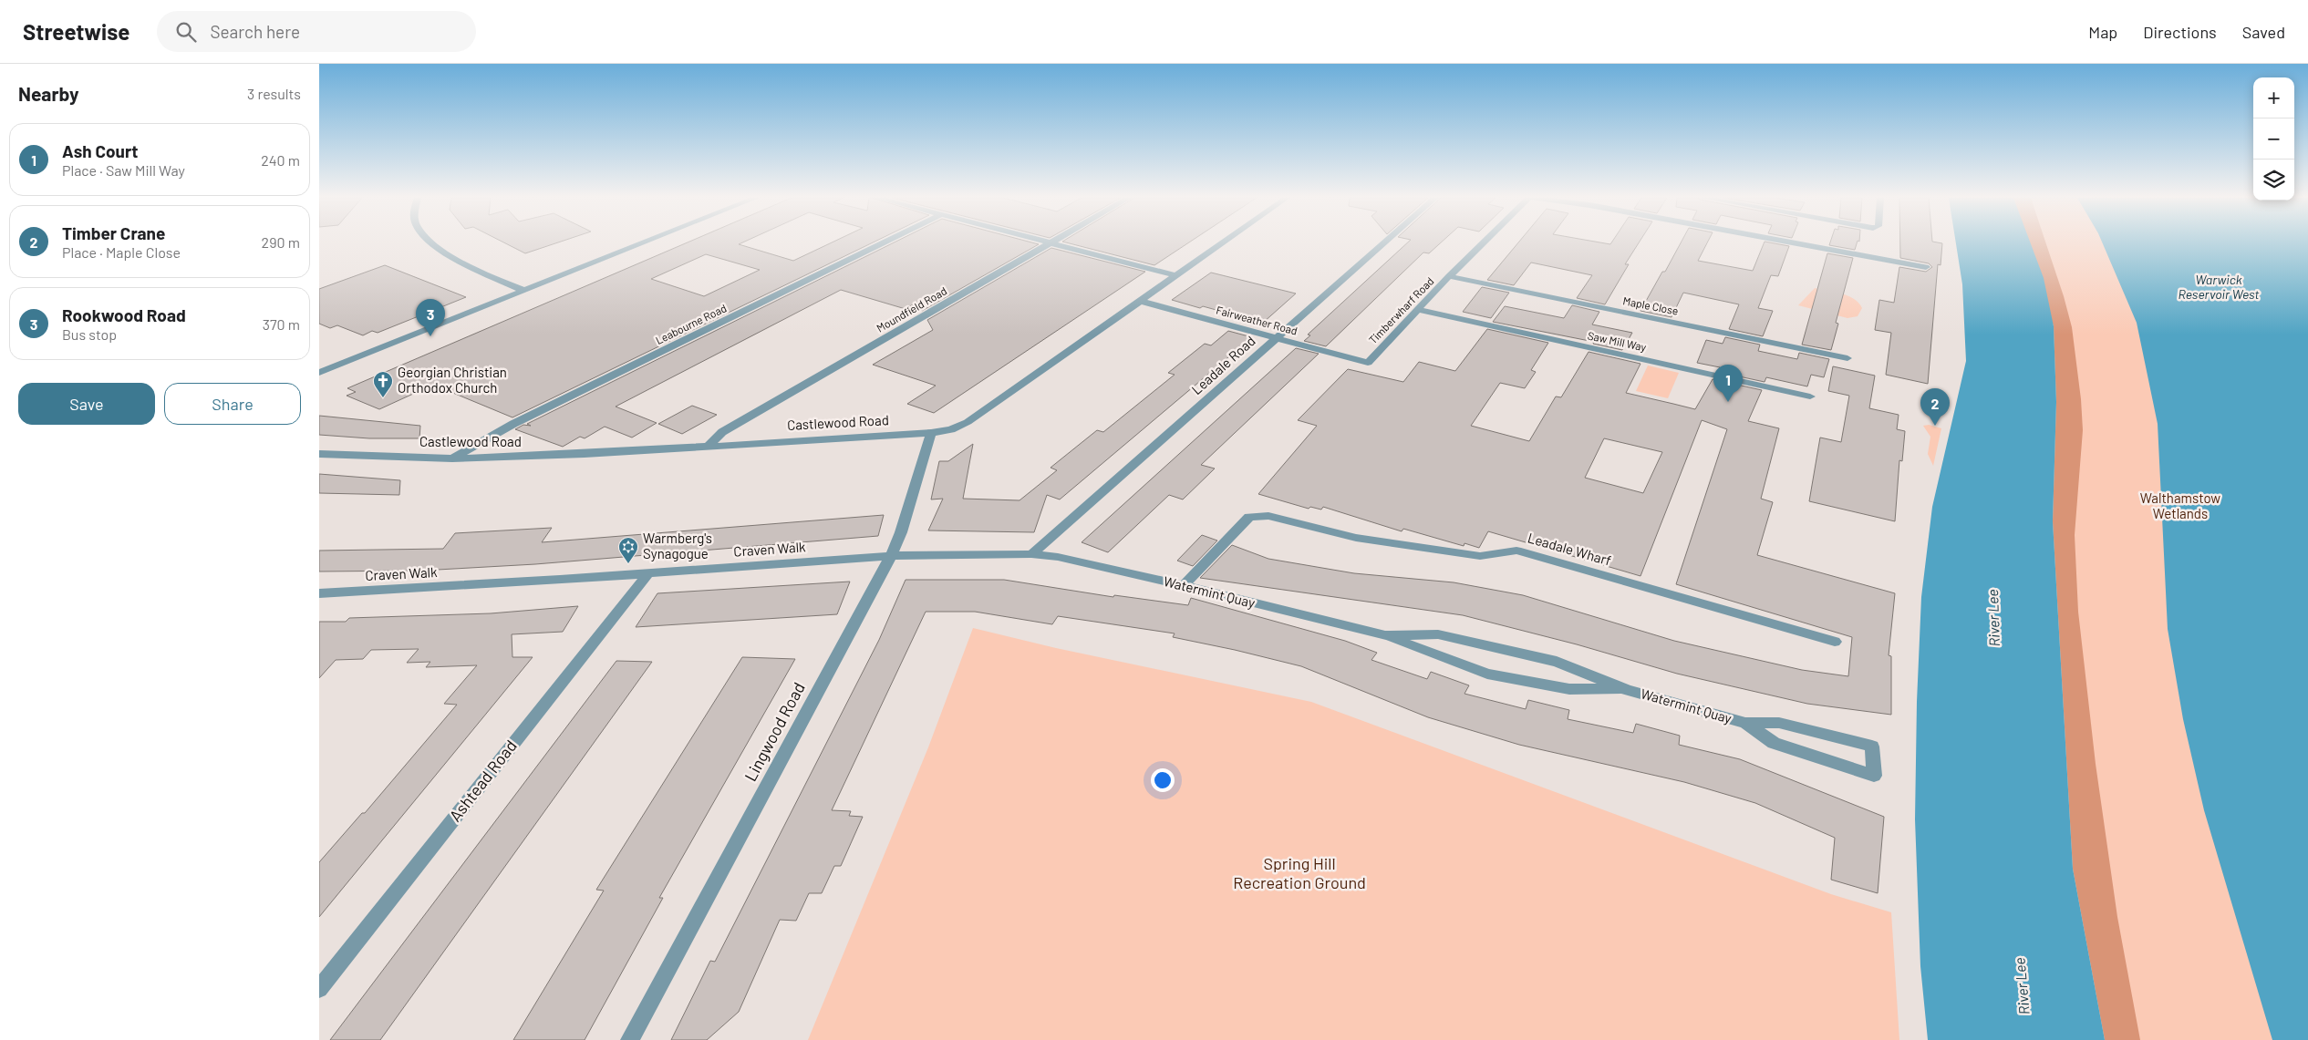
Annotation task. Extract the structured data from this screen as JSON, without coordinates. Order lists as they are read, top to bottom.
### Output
{
  "streets": {
    "street": [
      "Maple Close",
      "Moundfield Road",
      "Timberwharf Road",
      "Fairweather Road",
      "Leabourne Road",
      "Saw Mill Way",
      "Leadale Road",
      "Castlewood Road",
      "Craven Walk",
      "Leadale Wharf",
      "Watermint Quay",
      "Lingwood Road",
      "Ashtead Road"
    ]
  },
  "crossings": [
    ["Maple Close", "Timberwharf Road"],
    ["Moundfield Road", "Castlewood Road"],
    ["Timberwharf Road", "Fairweather Road"],
    ["Timberwharf Road", "Saw Mill Way"],
    ["Fairweather Road", "Leadale Road"],
    ["Fairweather Road", "Castlewood Road"],
    ["Leabourne Road", "Castlewood Road"],
    ["Leadale Road", "Craven Walk"],
    ["Leadale Road", "Watermint Quay"],
    ["Castlewood Road", "Lingwood Road"],
    ["Craven Walk", "Watermint Quay"],
    ["Craven Walk", "Lingwood Road"],
    ["Craven Walk", "Ashtead Road"],
    ["Leadale Wharf", "Watermint Quay"]
  ],
  "water": ["Warwick Reservoir West", "River Lee"],
  "parks": ["Walthamstow Wetlands", "Spring Hill Recreation Ground"],
  "places": {
    "church": ["Georgian Christian Orthodox Church"],
    "synagogue": ["Warmberg's Synagogue"]
  },
  "page": {
    "header": "Streetwise",
    "search": "Search here",
    "nav": ["Map", "Directions", "Saved"],
    "heading": ["Nearby", "3 results"],
    "map_buttons": ["+", "−"],
    "list": [
      {
        "mark": "1",
        "name": "Ash Court",
        "note": "Place · Saw Mill Way",
        "value": "240 m"
      },
      {
        "mark": "2",
        "name": "Timber Crane",
        "note": "Place · Maple Close",
        "value": "290 m"
      },
      {
        "mark": "3",
        "name": "Rookwood Road",
        "note": "Bus stop",
        "value": "370 m"
      }
    ],
    "pins": ["3", "1", "2"],
    "buttons": ["Save", "Share"]
  }
}
